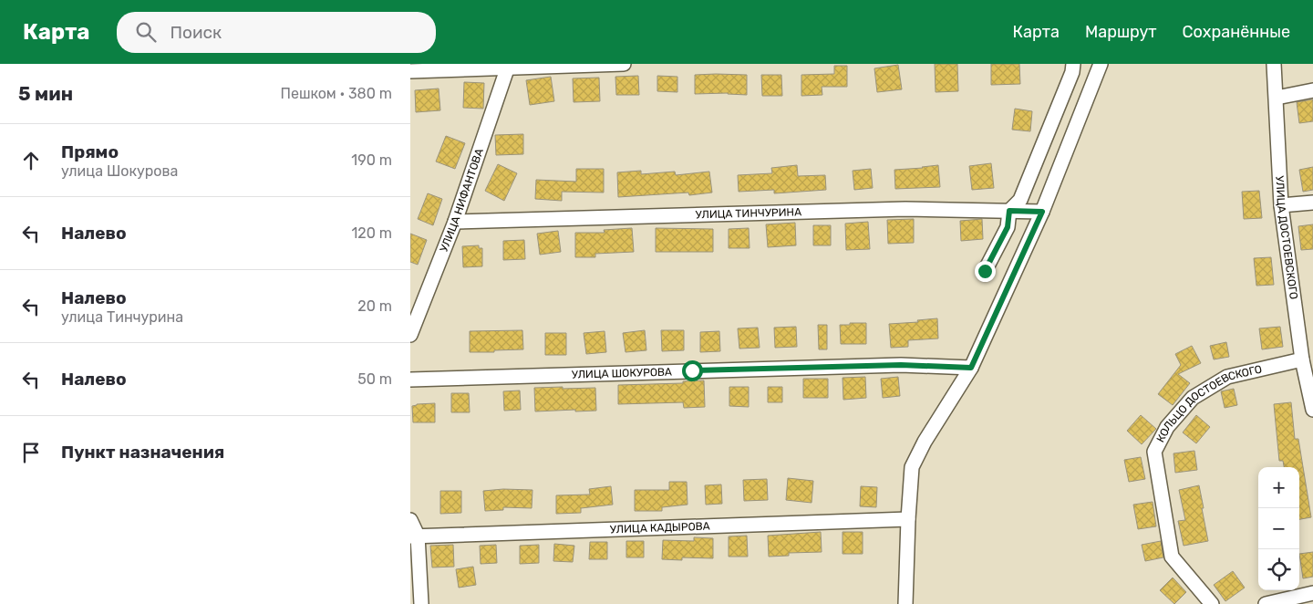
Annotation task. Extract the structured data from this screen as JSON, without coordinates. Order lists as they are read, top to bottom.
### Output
{
  "streets": {
    "street": [
      "УЛИЦА НИФАНТОВА",
      "УЛИЦА ТИНЧУРИНА",
      "УЛИЦА ДОСТОЕВСКОГО",
      "УЛИЦА ШОКУРОВА",
      "КОЛЬЦО ДОСТОЕВСКОГО",
      "УЛИЦА КАДЫРОВА"
    ]
  },
  "crossings": [
    ["УЛИЦА НИФАНТОВА", "УЛИЦА ТИНЧУРИНА"],
    ["УЛИЦА ДОСТОЕВСКОГО", "КОЛЬЦО ДОСТОЕВСКОГО"]
  ],
  "page": {
    "header": "Карта",
    "search": "Поиск",
    "nav": ["Карта", "Маршрут", "Сохранённые"],
    "heading": ["5 мин", "Пешком · 380 m"],
    "list": [
      ["Прямо", "улица Шокурова", "190 m"],
      ["Налево", "120 m"],
      ["Налево", "улица Тинчурина", "20 m"],
      ["Налево", "50 m"],
      "Пункт назначения"
    ],
    "map_buttons": ["+", "−"]
  }
}
